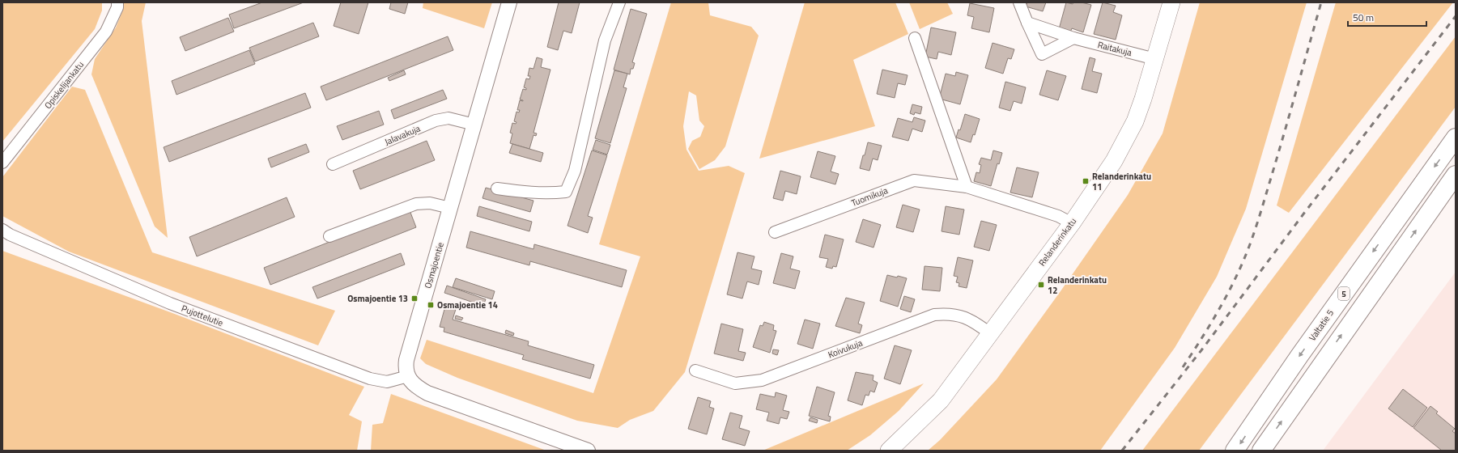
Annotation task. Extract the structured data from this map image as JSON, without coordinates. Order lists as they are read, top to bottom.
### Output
{
  "streets": {
    "highway": ["5", "Valtatie 5"],
    "main road": ["Relanderinkatu"],
    "street": [
      "Raitakuja",
      "Opiskelijankatu",
      "Jalavakuja",
      "Tuomikuja",
      "Osmajoentie",
      "Pujottelutie",
      "Koivukuja"
    ]
  },
  "crossings": [
    ["Raitakuja", "Relanderinkatu"],
    ["Jalavakuja", "Osmajoentie"],
    ["Tuomikuja", "Relanderinkatu"],
    ["Relanderinkatu", "Koivukuja"],
    ["Osmajoentie", "Pujottelutie"]
  ],
  "places": {
    "transit": [
      "Relanderinkatu 11",
      "Relanderinkatu 12",
      "Osmajoentie 13",
      "Osmajoentie 14"
    ]
  },
  "scale_bar": "50 m"
}
